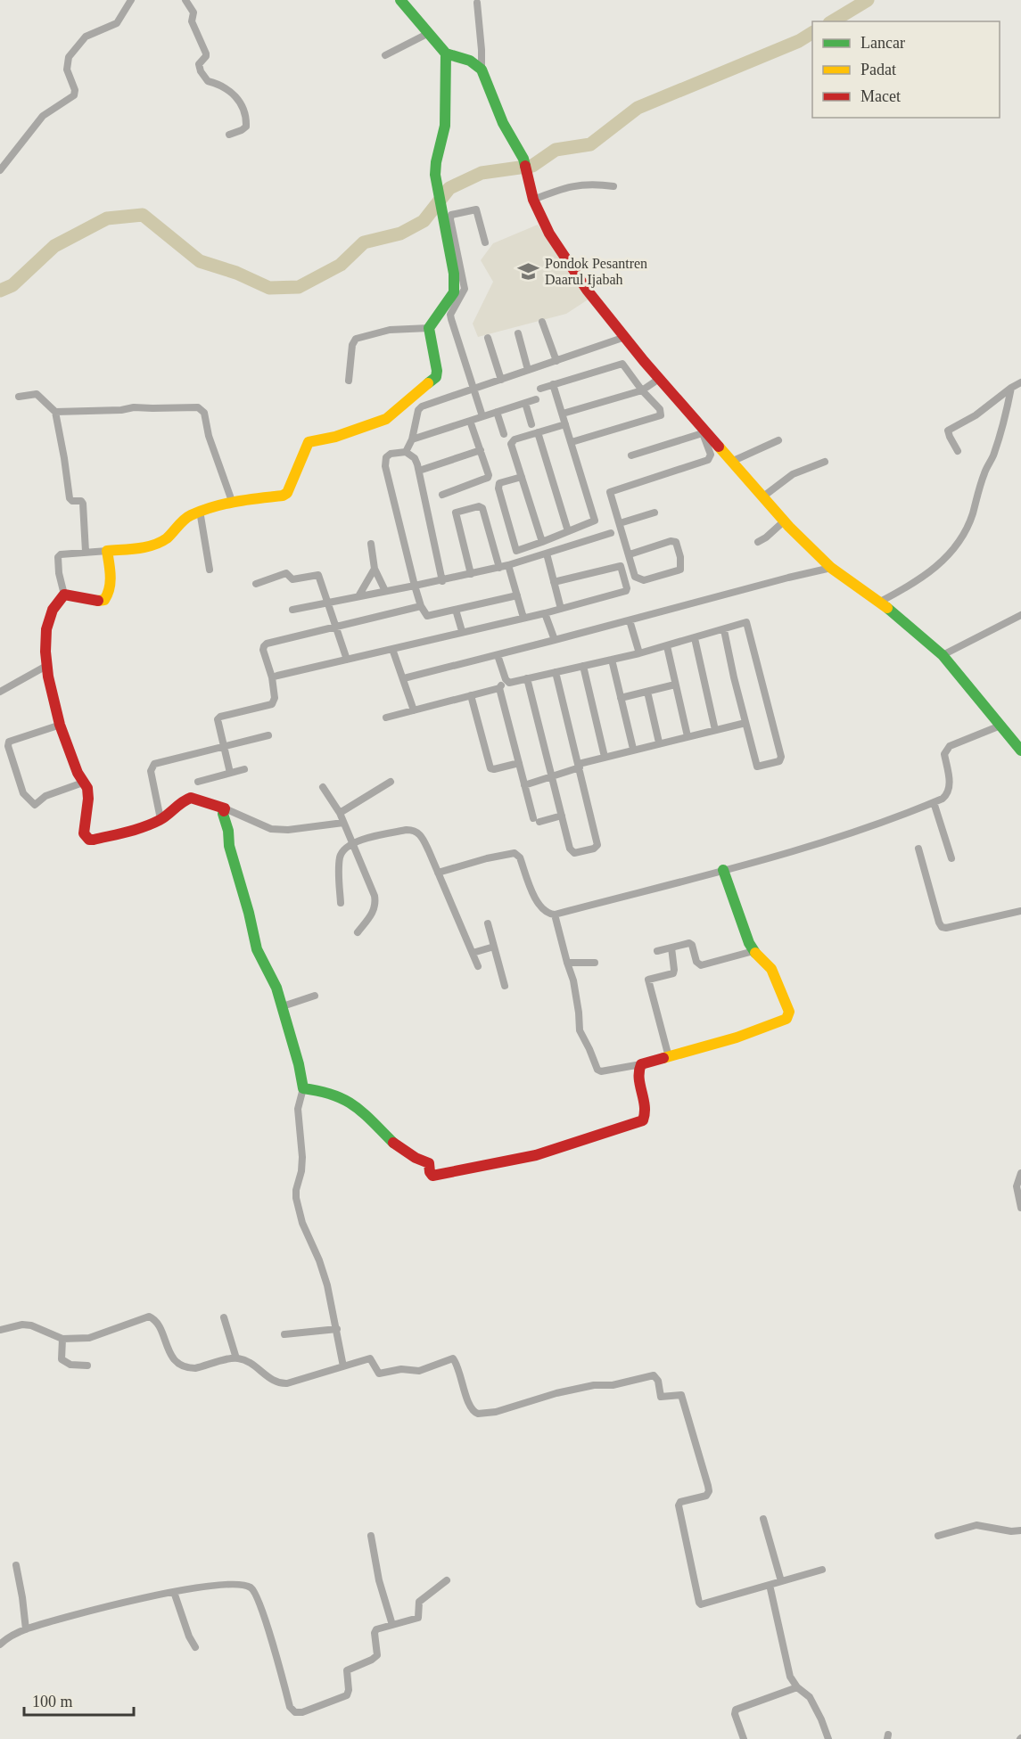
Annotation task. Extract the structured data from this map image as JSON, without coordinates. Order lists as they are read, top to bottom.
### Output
{
  "places": {
    "school or university": ["Pondok Pesantren Daarul Ijabah"]
  },
  "legend": ["Lancar", "Padat", "Macet"],
  "scale_bar": "100 m"
}
